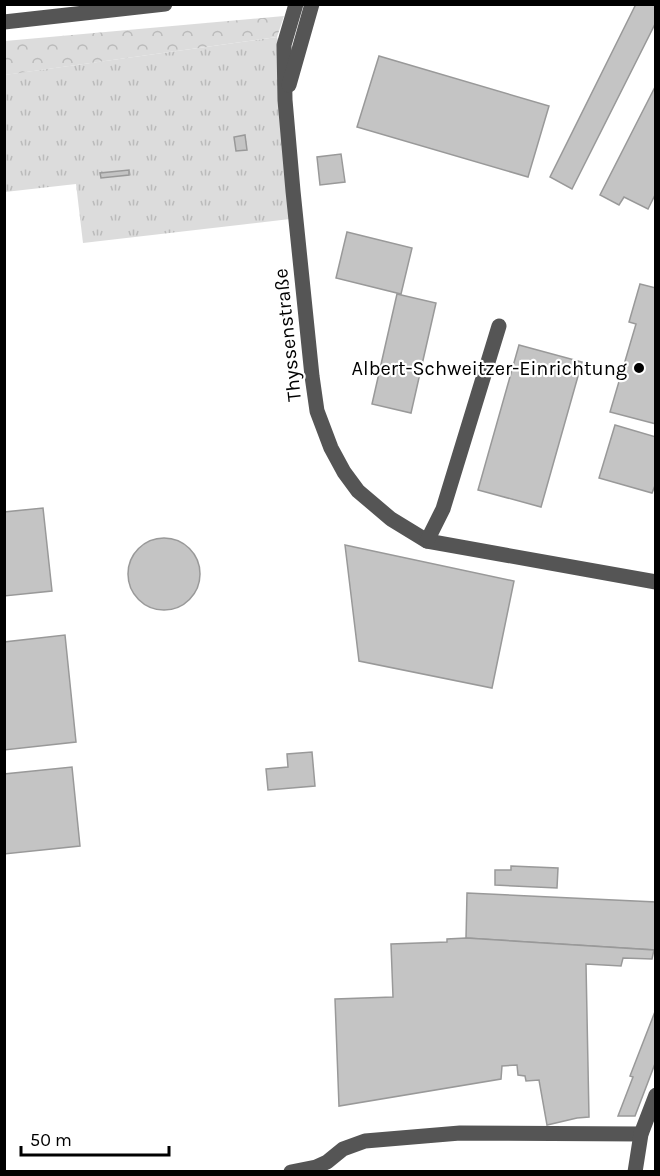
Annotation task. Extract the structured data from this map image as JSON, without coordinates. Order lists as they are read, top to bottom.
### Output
{
  "streets": {
    "street": ["Thyssenstraße"]
  },
  "places": ["Albert-Schweitzer-Einrichtung"],
  "scale_bar": "50 m"
}
